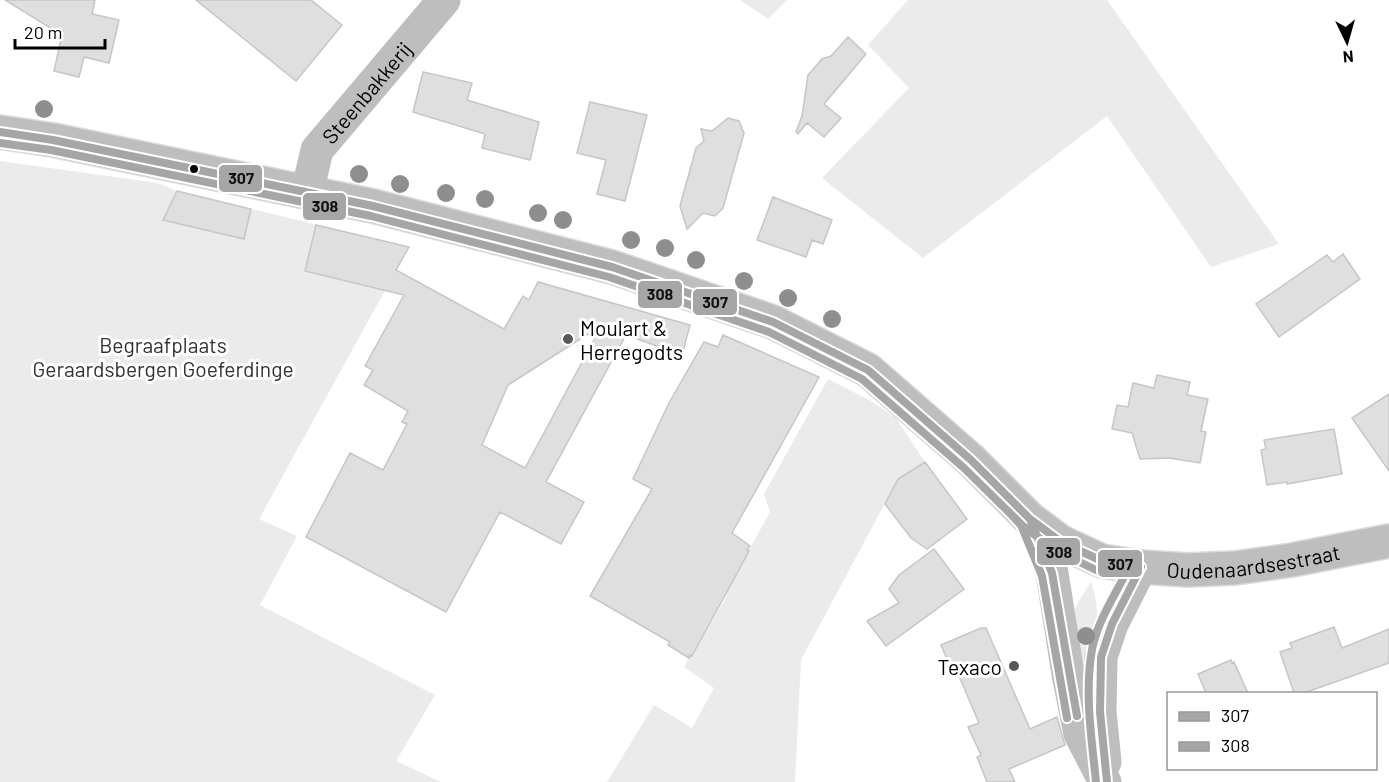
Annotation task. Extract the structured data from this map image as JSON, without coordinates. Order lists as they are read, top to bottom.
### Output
{
  "streets": {
    "main road": ["Steenbakkerij", "Oudenaardsestraat"]
  },
  "crossings": [
    ["Steenbakkerij", "Oudenaardsestraat"]
  ],
  "parks": ["Begraafplaats Geraardsbergen Goeferdinge"],
  "places": ["Moulart & Herregodts", "Texaco"],
  "lines": ["transit line 307", "transit line 308"],
  "legend": ["307", "308"],
  "scale_bar": "20 m",
  "north": "bottom"
}
